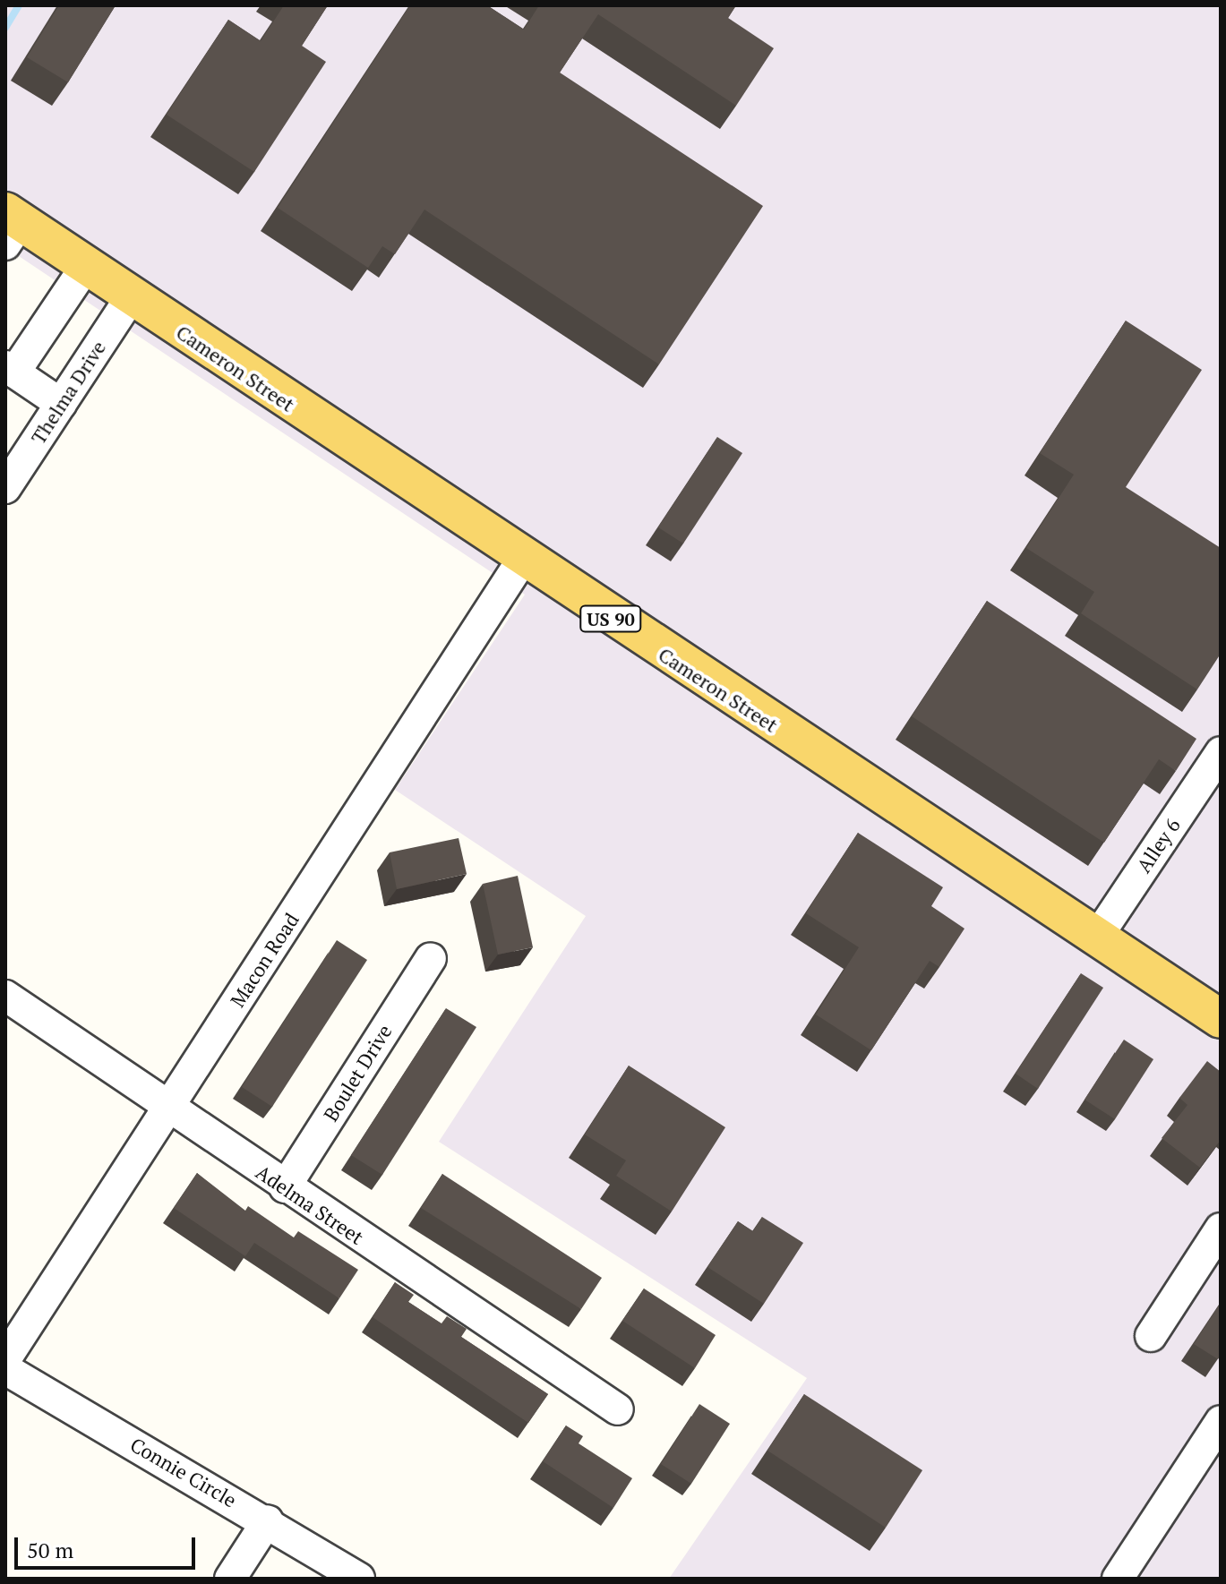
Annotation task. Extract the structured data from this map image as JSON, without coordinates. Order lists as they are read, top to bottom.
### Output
{
  "streets": {
    "main road": ["Cameron Street", "US 90"],
    "street": [
      "Thelma Drive",
      "Alley 6",
      "Macon Road",
      "Boulet Drive",
      "Adelma Street",
      "Connie Circle"
    ]
  },
  "crossings": [
    ["Cameron Street", "Thelma Drive"],
    ["Cameron Street", "Alley 6"],
    ["Cameron Street", "Macon Road"],
    ["Macon Road", "Adelma Street"],
    ["Boulet Drive", "Adelma Street"]
  ],
  "scale_bar": "50 m"
}
